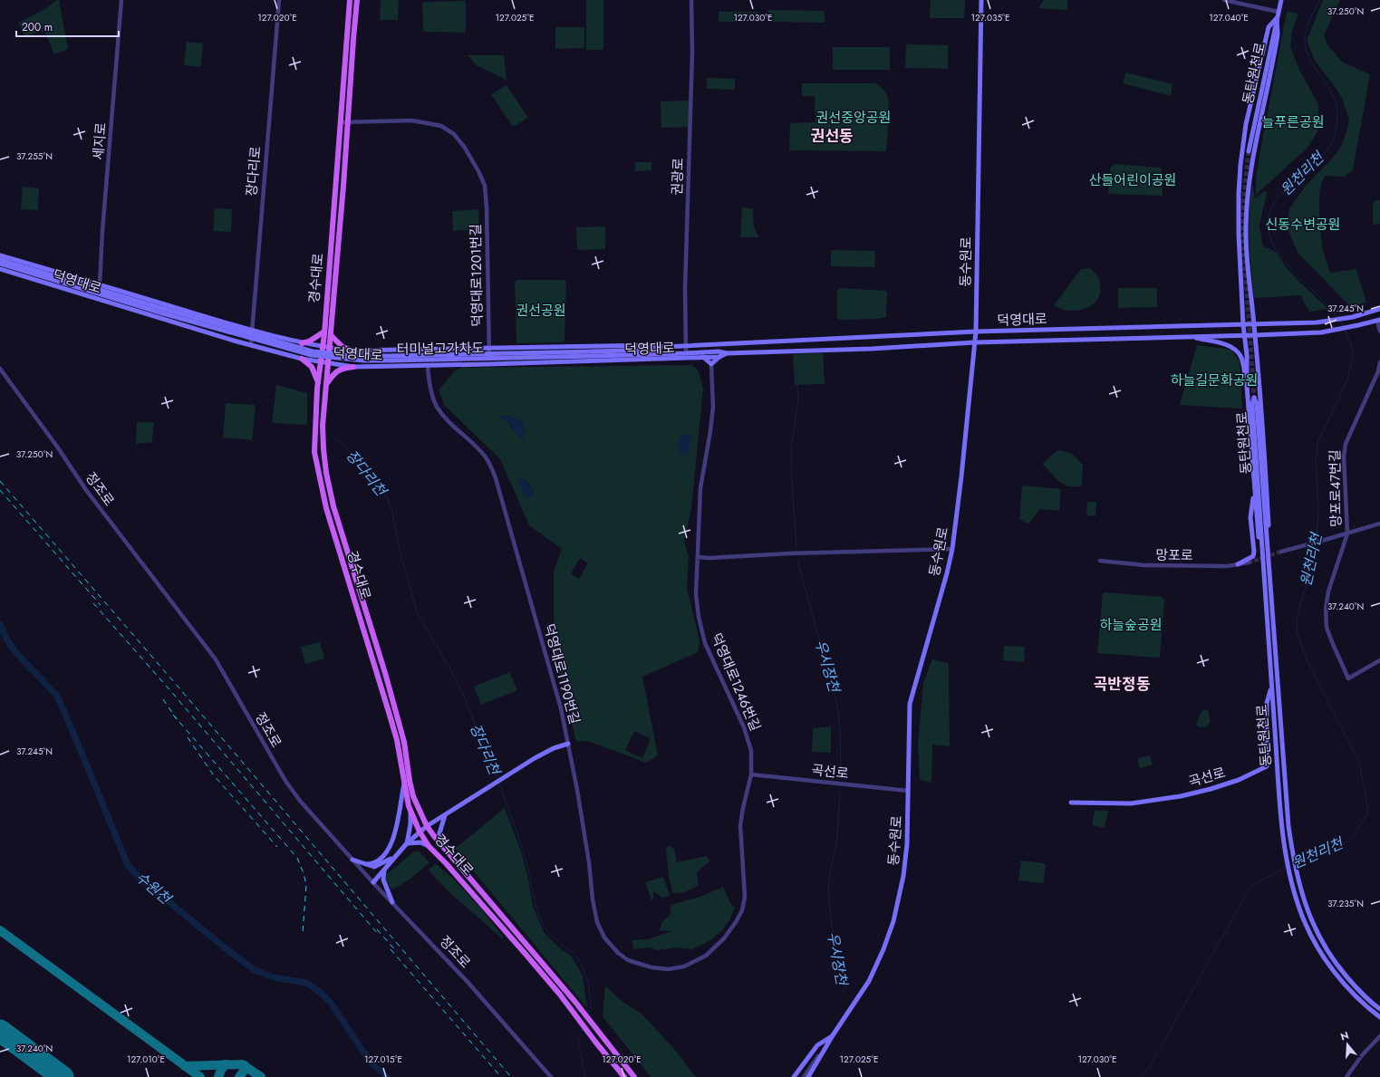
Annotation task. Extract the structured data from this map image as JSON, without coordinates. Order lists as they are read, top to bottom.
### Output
{
  "streets": {
    "main road": [
      "동탄원천로",
      "동수원로",
      "경수대로",
      "덕영대로",
      "터미널고가차도",
      "곡선로"
    ],
    "street": [
      "세지로",
      "장다리로",
      "권광로",
      "덕영대로1201번길",
      "망포로47번길",
      "정조로",
      "망포로",
      "덕영대로1190번길",
      "덕영대로1246번길"
    ]
  },
  "crossings": [
    ["동탄원천로", "곡선로"],
    ["세지로", "덕영대로"],
    ["장다리로", "덕영대로"],
    ["권광로", "덕영대로"],
    ["동수원로", "덕영대로"],
    ["동수원로", "곡선로"],
    ["덕영대로1201번길", "경수대로"],
    ["덕영대로1201번길", "덕영대로"],
    ["경수대로", "덕영대로"],
    ["덕영대로", "터미널고가차도"],
    ["덕영대로", "덕영대로1190번길"],
    ["덕영대로1190번길", "덕영대로1246번길"],
    ["덕영대로1246번길", "곡선로"]
  ],
  "districts": ["권선동", "곡반정동"],
  "water": [
    "원천리천",
    "장다리천",
    "우시장천",
    "수원천"
  ],
  "parks": [
    "권선중앙공원",
    "늘푸른공원",
    "산들어린이공원",
    "신동수변공원",
    "권선공원",
    "하늘길문화공원",
    "하늘숲공원"
  ],
  "scale_bar": "200 m",
  "north": "top",
  "coordinates": [
    "37.250°N",
    "127.020°E",
    "127.025°E",
    "127.030°E",
    "127.035°E",
    "127.040°E",
    "37.255°N",
    "37.245°N",
    "37.240°N",
    "37.235°N",
    "127.010°E",
    "127.015°E"
  ]
}
